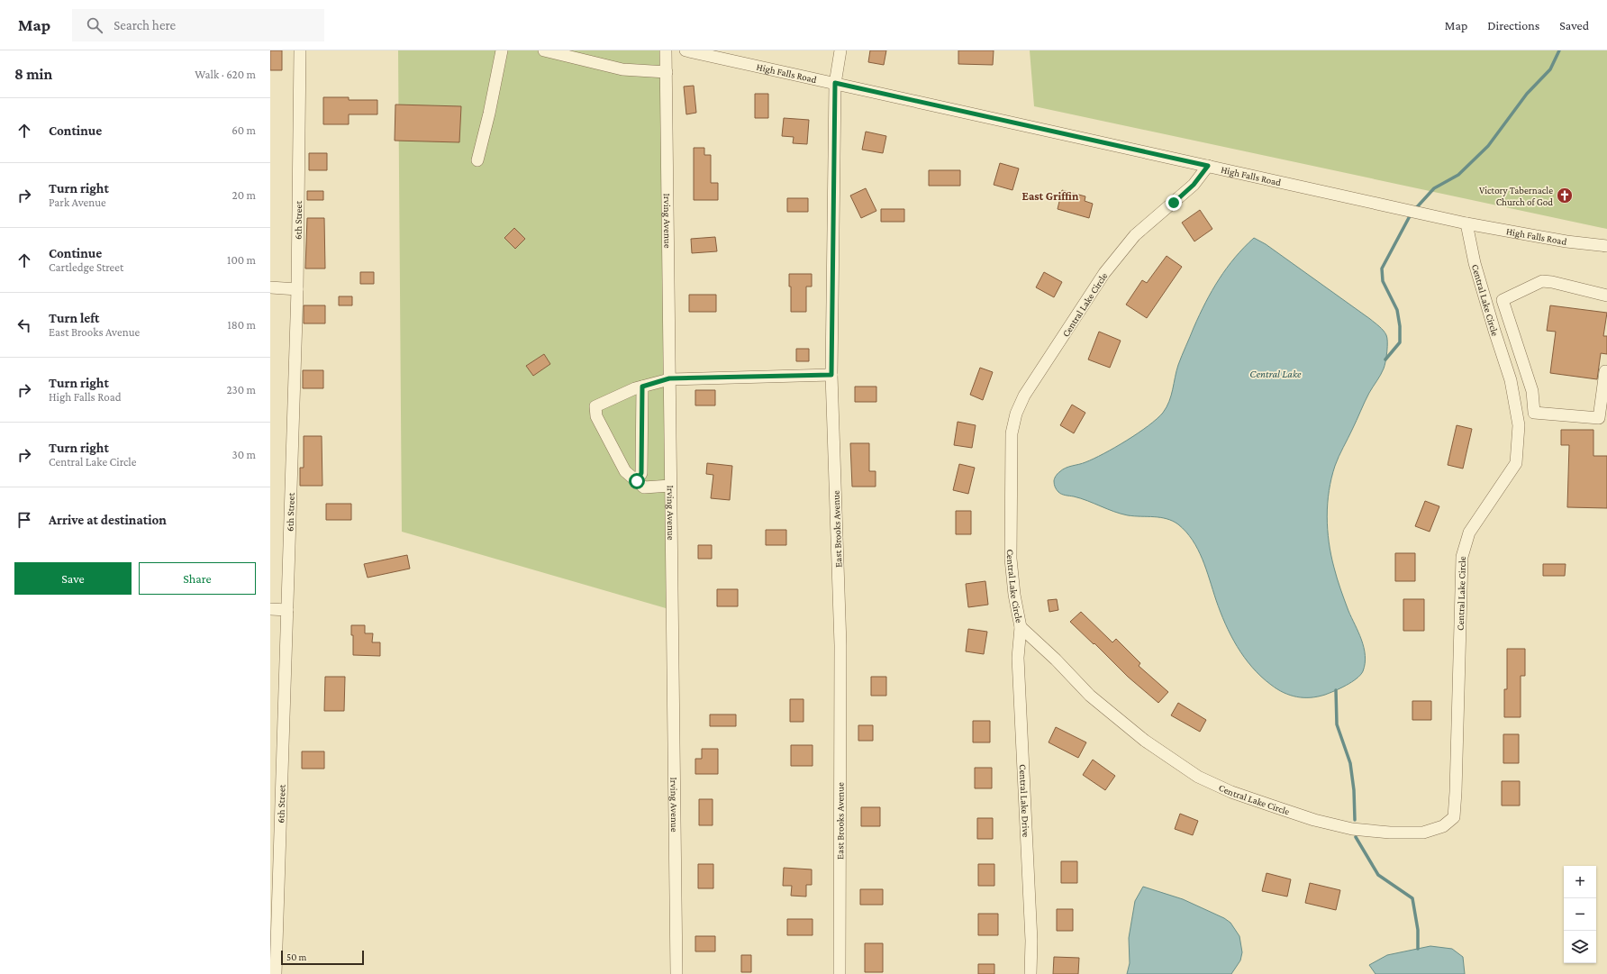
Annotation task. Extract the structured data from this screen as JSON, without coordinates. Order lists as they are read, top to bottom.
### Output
{
  "streets": {
    "street": [
      "High Falls Road",
      "6th Street",
      "Irving Avenue",
      "Central Lake Circle",
      "East Brooks Avenue",
      "Central Lake Drive"
    ]
  },
  "crossings": [
    ["High Falls Road", "Central Lake Circle"],
    ["High Falls Road", "East Brooks Avenue"],
    ["Central Lake Circle", "Central Lake Drive"]
  ],
  "districts": ["East Griffin"],
  "water": ["Central Lake"],
  "places": {
    "church": ["Victory Tabernacle Church of God"]
  },
  "scale_bar": "50 m",
  "page": {
    "header": "Map",
    "search": "Search here",
    "nav": ["Map", "Directions", "Saved"],
    "heading": ["8 min", "Walk · 620 m"],
    "list": [
      ["Continue", "60 m"],
      ["Turn right", "Park Avenue", "20 m"],
      ["Continue", "Cartledge Street", "100 m"],
      ["Turn left", "East Brooks Avenue", "180 m"],
      ["Turn right", "High Falls Road", "230 m"],
      ["Turn right", "Central Lake Circle", "30 m"],
      "Arrive at destination"
    ],
    "buttons": ["Save", "Share"],
    "map_buttons": ["+", "−"],
    "scale": "50 m"
  }
}
